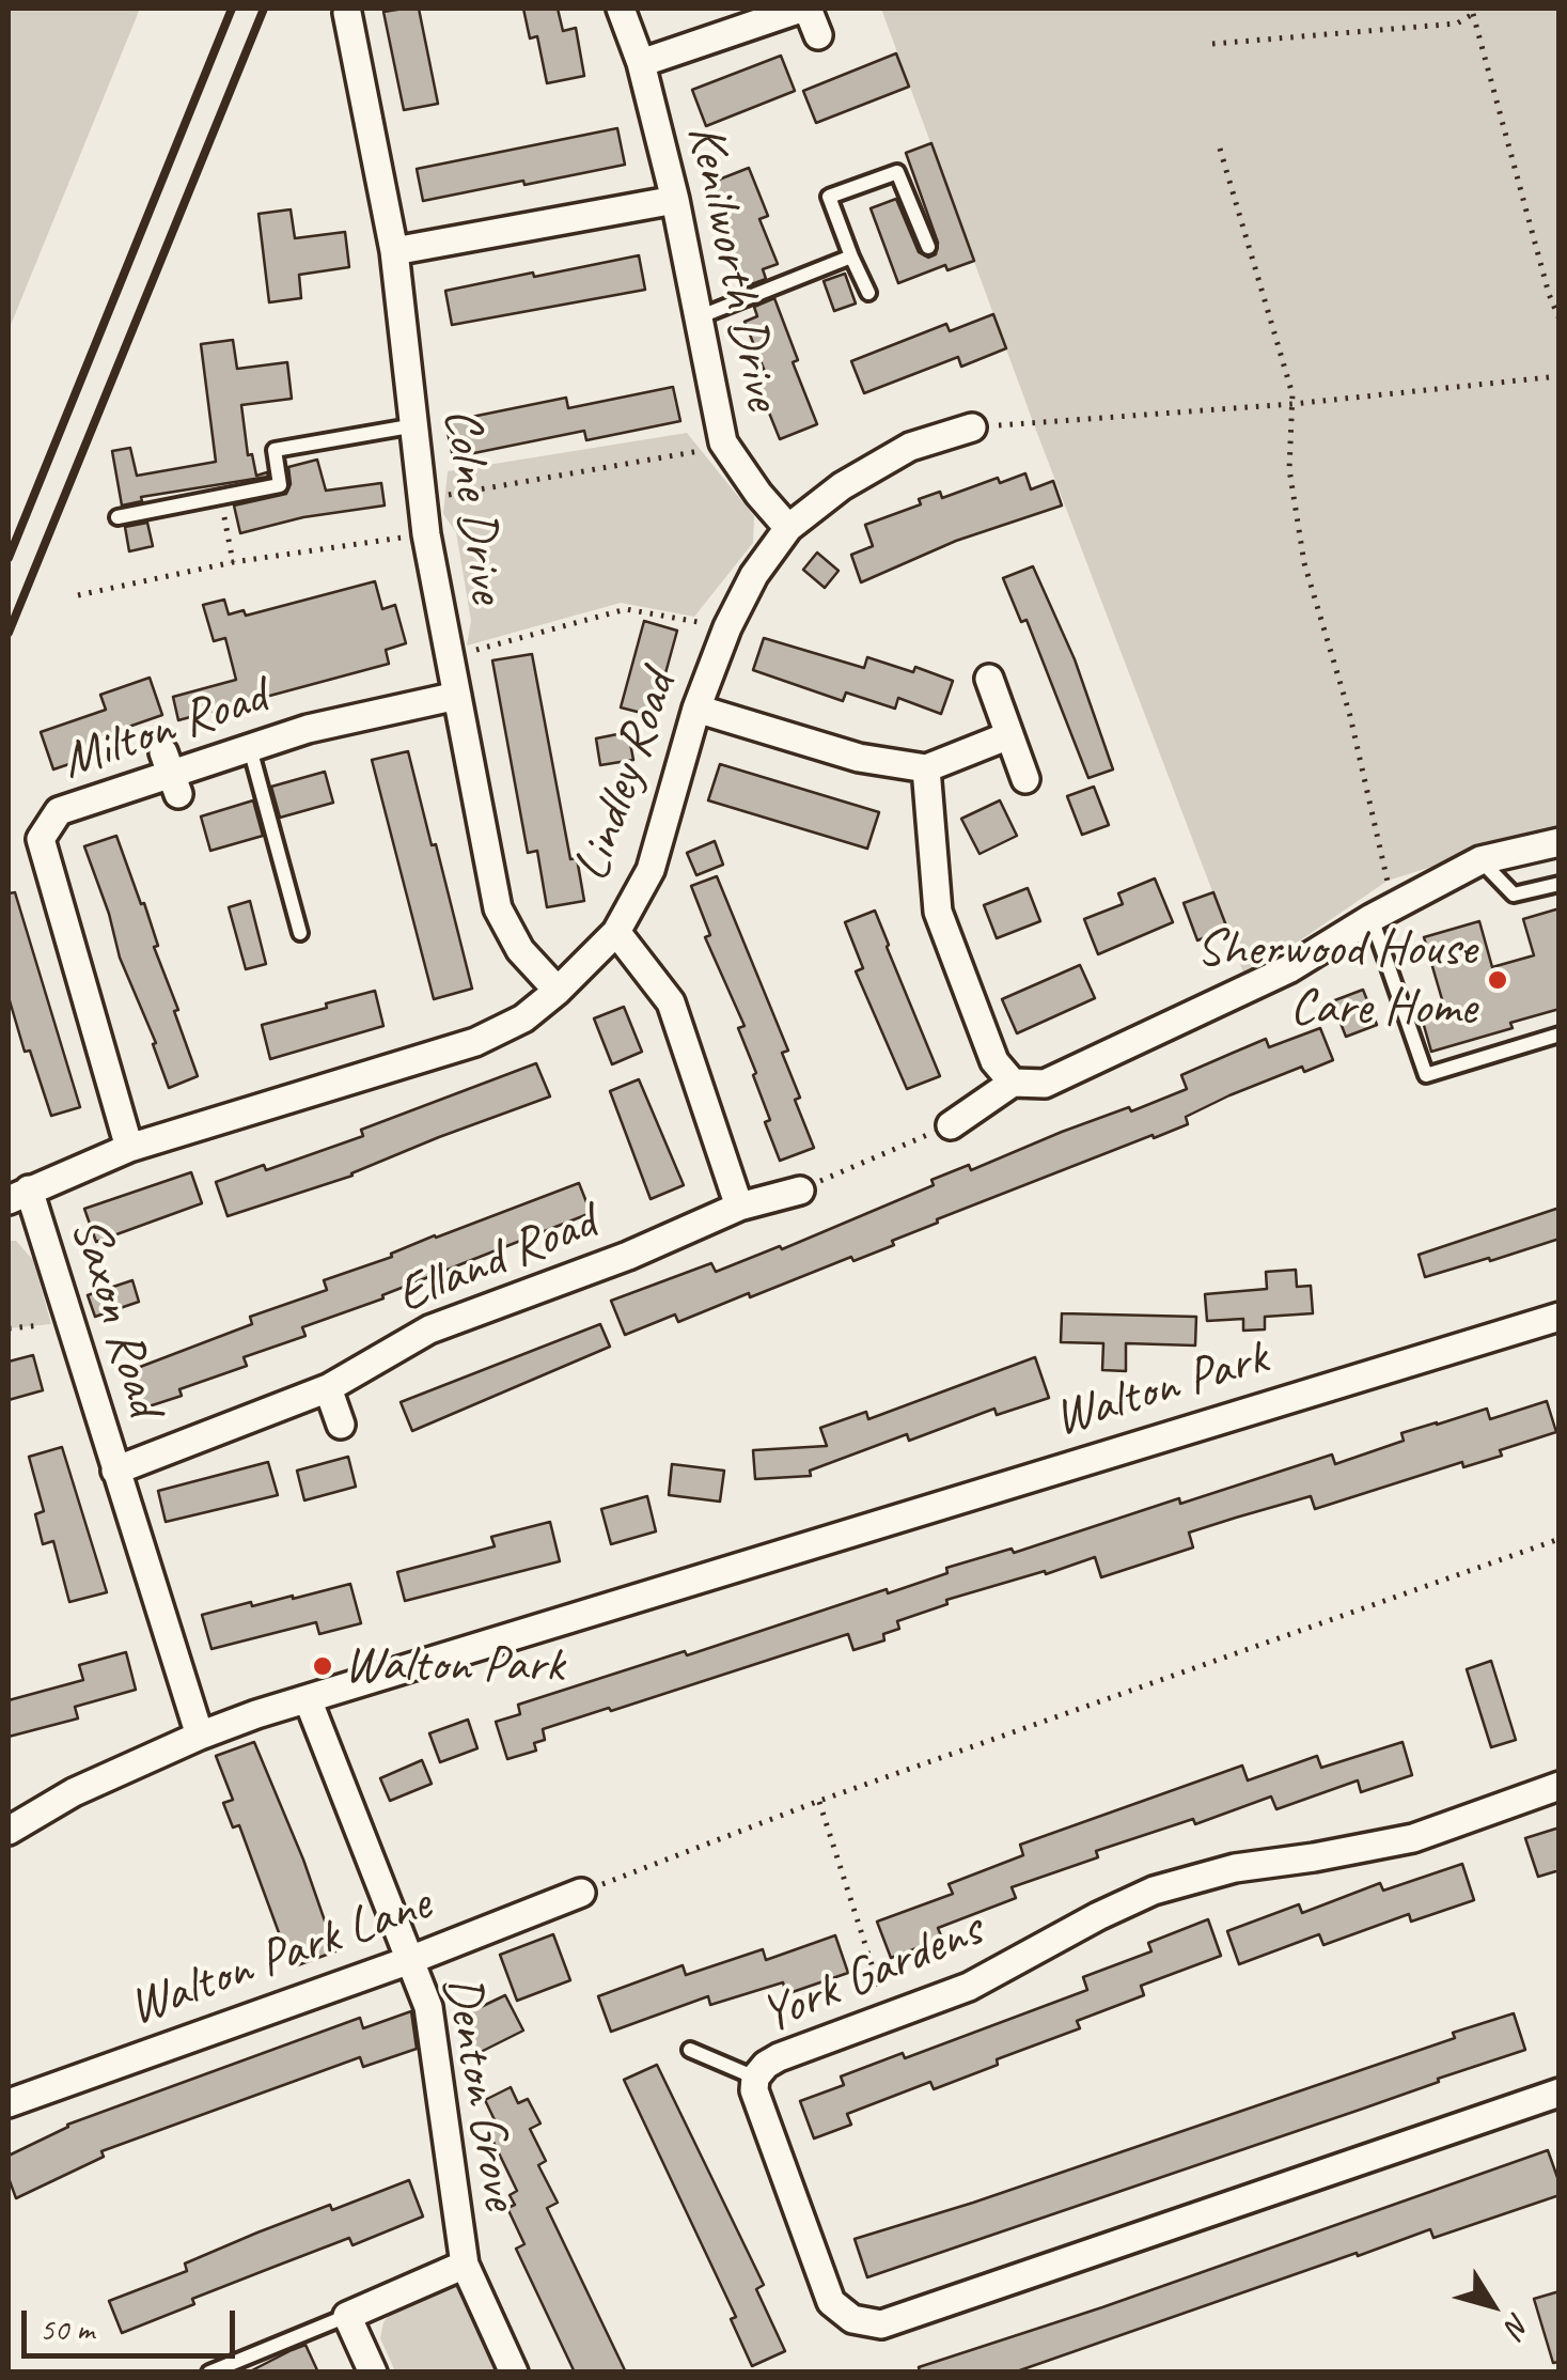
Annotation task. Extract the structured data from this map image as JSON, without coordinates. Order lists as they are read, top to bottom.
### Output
{
  "streets": {
    "street": [
      "Kenilworth Drive",
      "Colne Drive",
      "Milton Road",
      "Lindley Road",
      "Elland Road",
      "Saxon Road",
      "Walton Park",
      "Walton Park Lane",
      "York Gardens",
      "Denton Grove"
    ]
  },
  "crossings": [
    ["Kenilworth Drive", "Lindley Road"],
    ["Colne Drive", "Milton Road"],
    ["Colne Drive", "Lindley Road"],
    ["Milton Road", "Lindley Road"],
    ["Lindley Road", "Saxon Road"],
    ["Elland Road", "Saxon Road"],
    ["Saxon Road", "Walton Park"],
    ["Walton Park", "Denton Grove"],
    ["Walton Park Lane", "Denton Grove"]
  ],
  "places": ["Sherwood House Care Home", "Walton Park"],
  "scale_bar": "50 m",
  "north": "bottom right"
}
